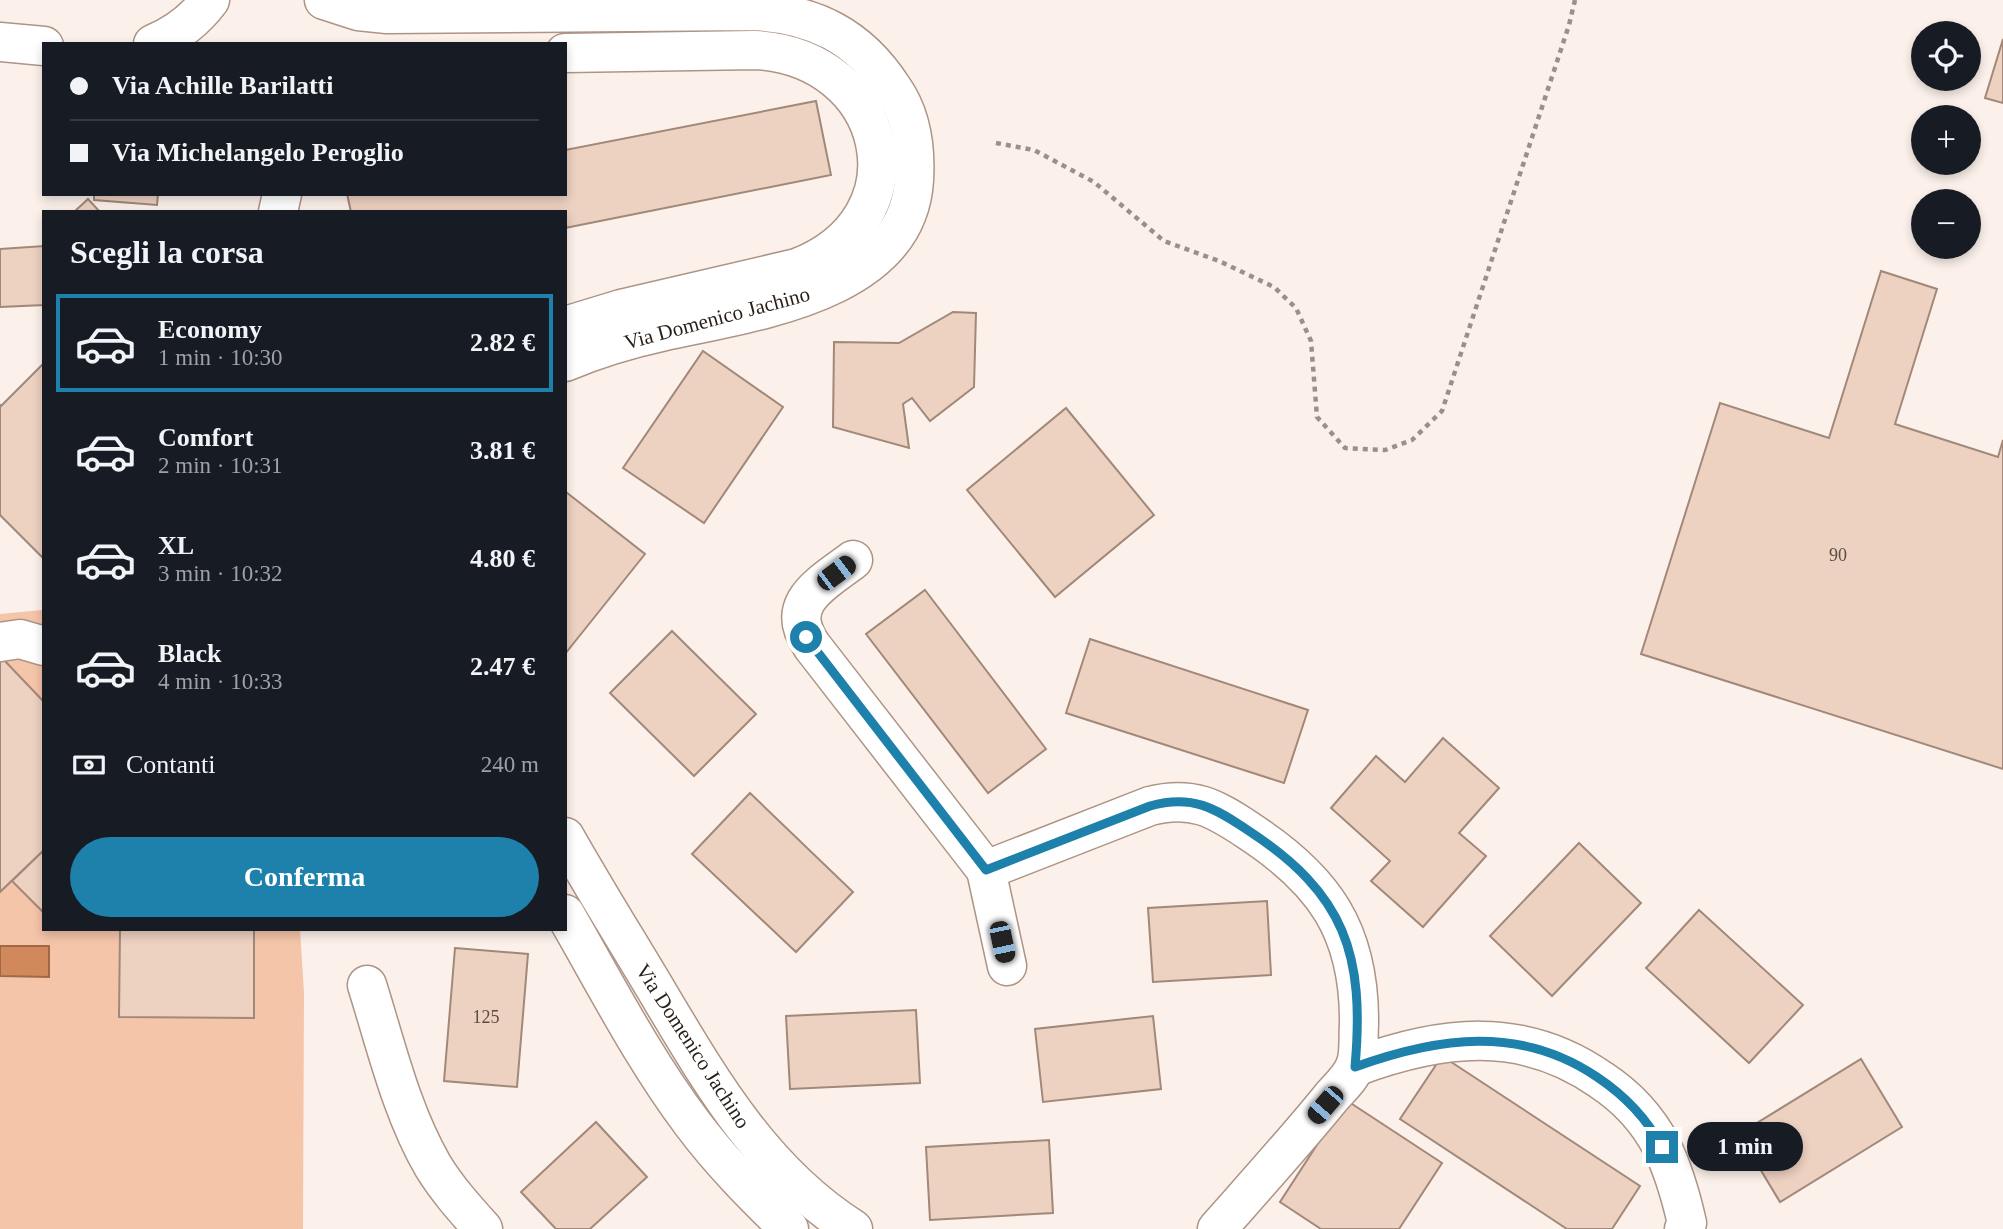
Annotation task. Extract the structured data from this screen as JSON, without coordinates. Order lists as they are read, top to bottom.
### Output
{
  "streets": {
    "street": ["Via Domenico Jachino"]
  },
  "house_numbers": ["90", "125"],
  "page": {
    "map_buttons": ["+", "−"],
    "banner": ["Via Achille Barilatti", "Via Michelangelo Peroglio"],
    "heading": "Scegli la corsa",
    "list": [
      {
        "name": "Economy",
        "note": "1 min · 10:30",
        "value": "2.82 €"
      },
      {
        "name": "Comfort",
        "note": "2 min · 10:31",
        "value": "3.81 €"
      },
      {
        "name": "XL",
        "note": "3 min · 10:32",
        "value": "4.80 €"
      },
      {
        "name": "Black",
        "note": "4 min · 10:33",
        "value": "2.47 €"
      }
    ],
    "pay": ["Contanti", "240 m"],
    "buttons": "Conferma",
    "bubble": "1 min"
  }
}
